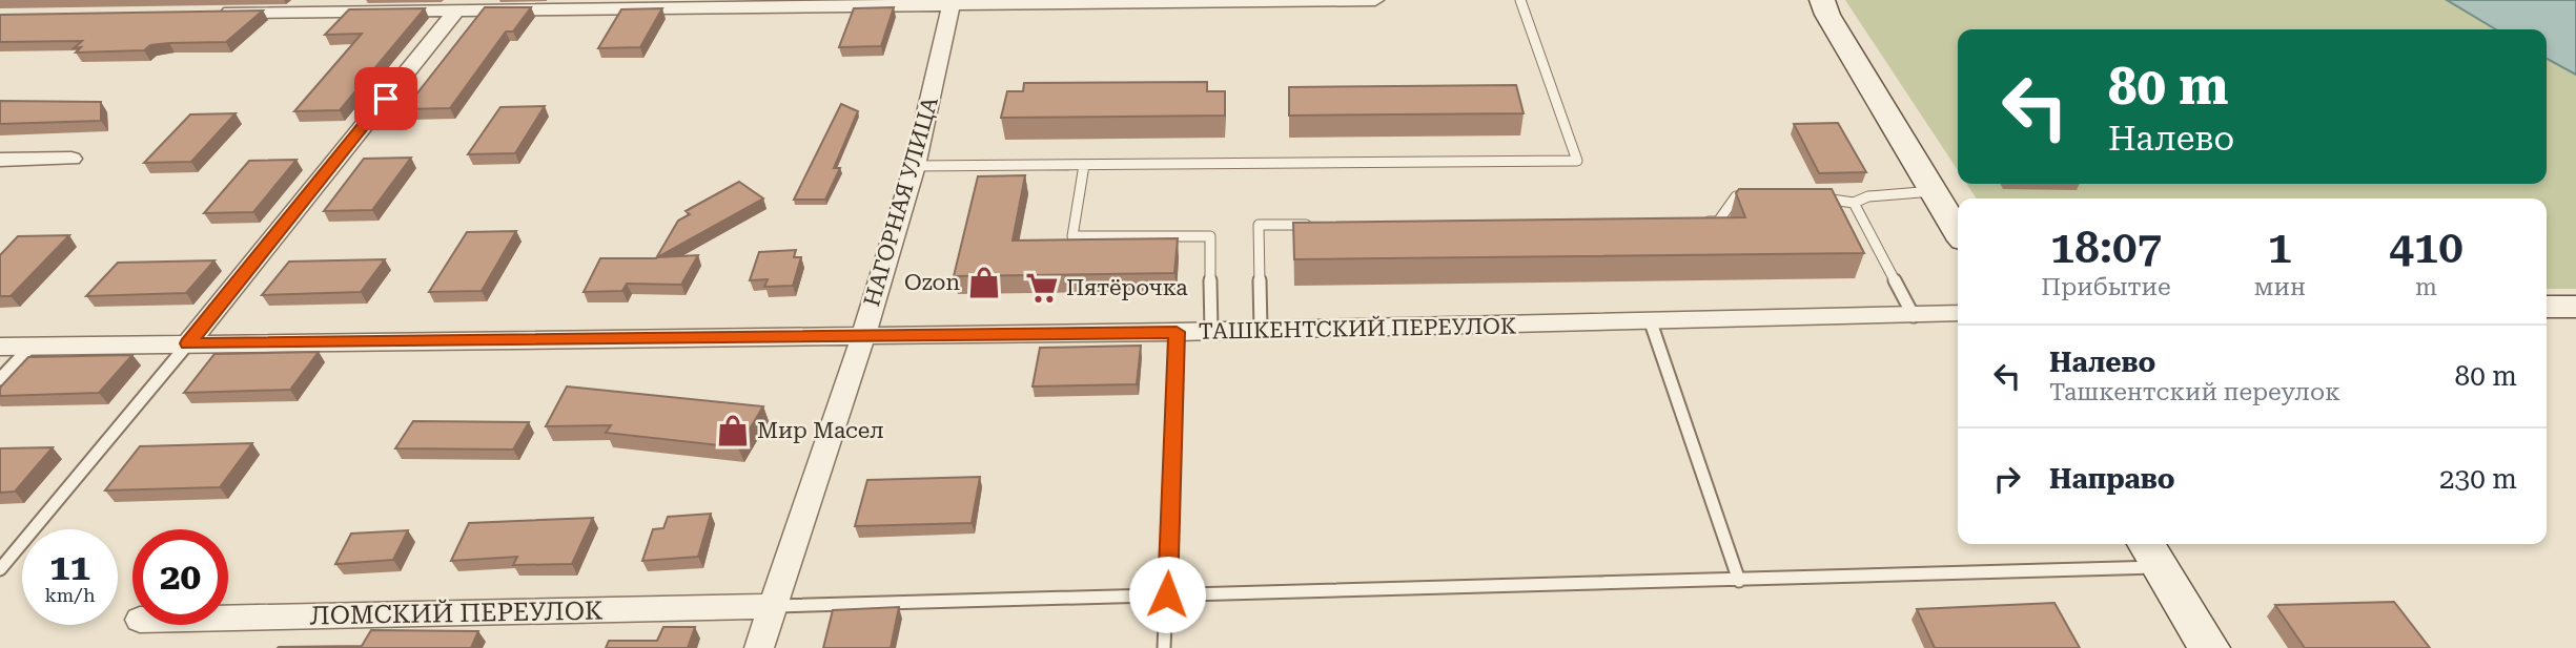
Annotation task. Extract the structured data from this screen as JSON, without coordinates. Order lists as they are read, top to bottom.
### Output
{
  "streets": {
    "street": ["НАГОРНАЯ УЛИЦА", "ТАШКЕНТСКИЙ ПЕРЕУЛОК", "ЛОМСКИЙ ПЕРЕУЛОК"]
  },
  "crossings": [
    ["НАГОРНАЯ УЛИЦА", "ТАШКЕНТСКИЙ ПЕРЕУЛОК"],
    ["НАГОРНАЯ УЛИЦА", "ЛОМСКИЙ ПЕРЕУЛОК"]
  ],
  "places": {
    "shop": ["Ozon", "Мир Масел"],
    "supermarket": ["Пятёрочка"]
  },
  "page": {
    "turn": ["80 m", "Налево"],
    "eta": [
      "18:07",
      "Прибытие",
      "1",
      "мин",
      "410",
      "m"
    ],
    "list": [
      {
        "name": "Налево",
        "note": "Ташкентский переулок",
        "value": "80 m"
      },
      {
        "name": "Направо",
        "value": "230 m"
      }
    ],
    "speed": "11 km/h",
    "limit": "20"
  }
}
